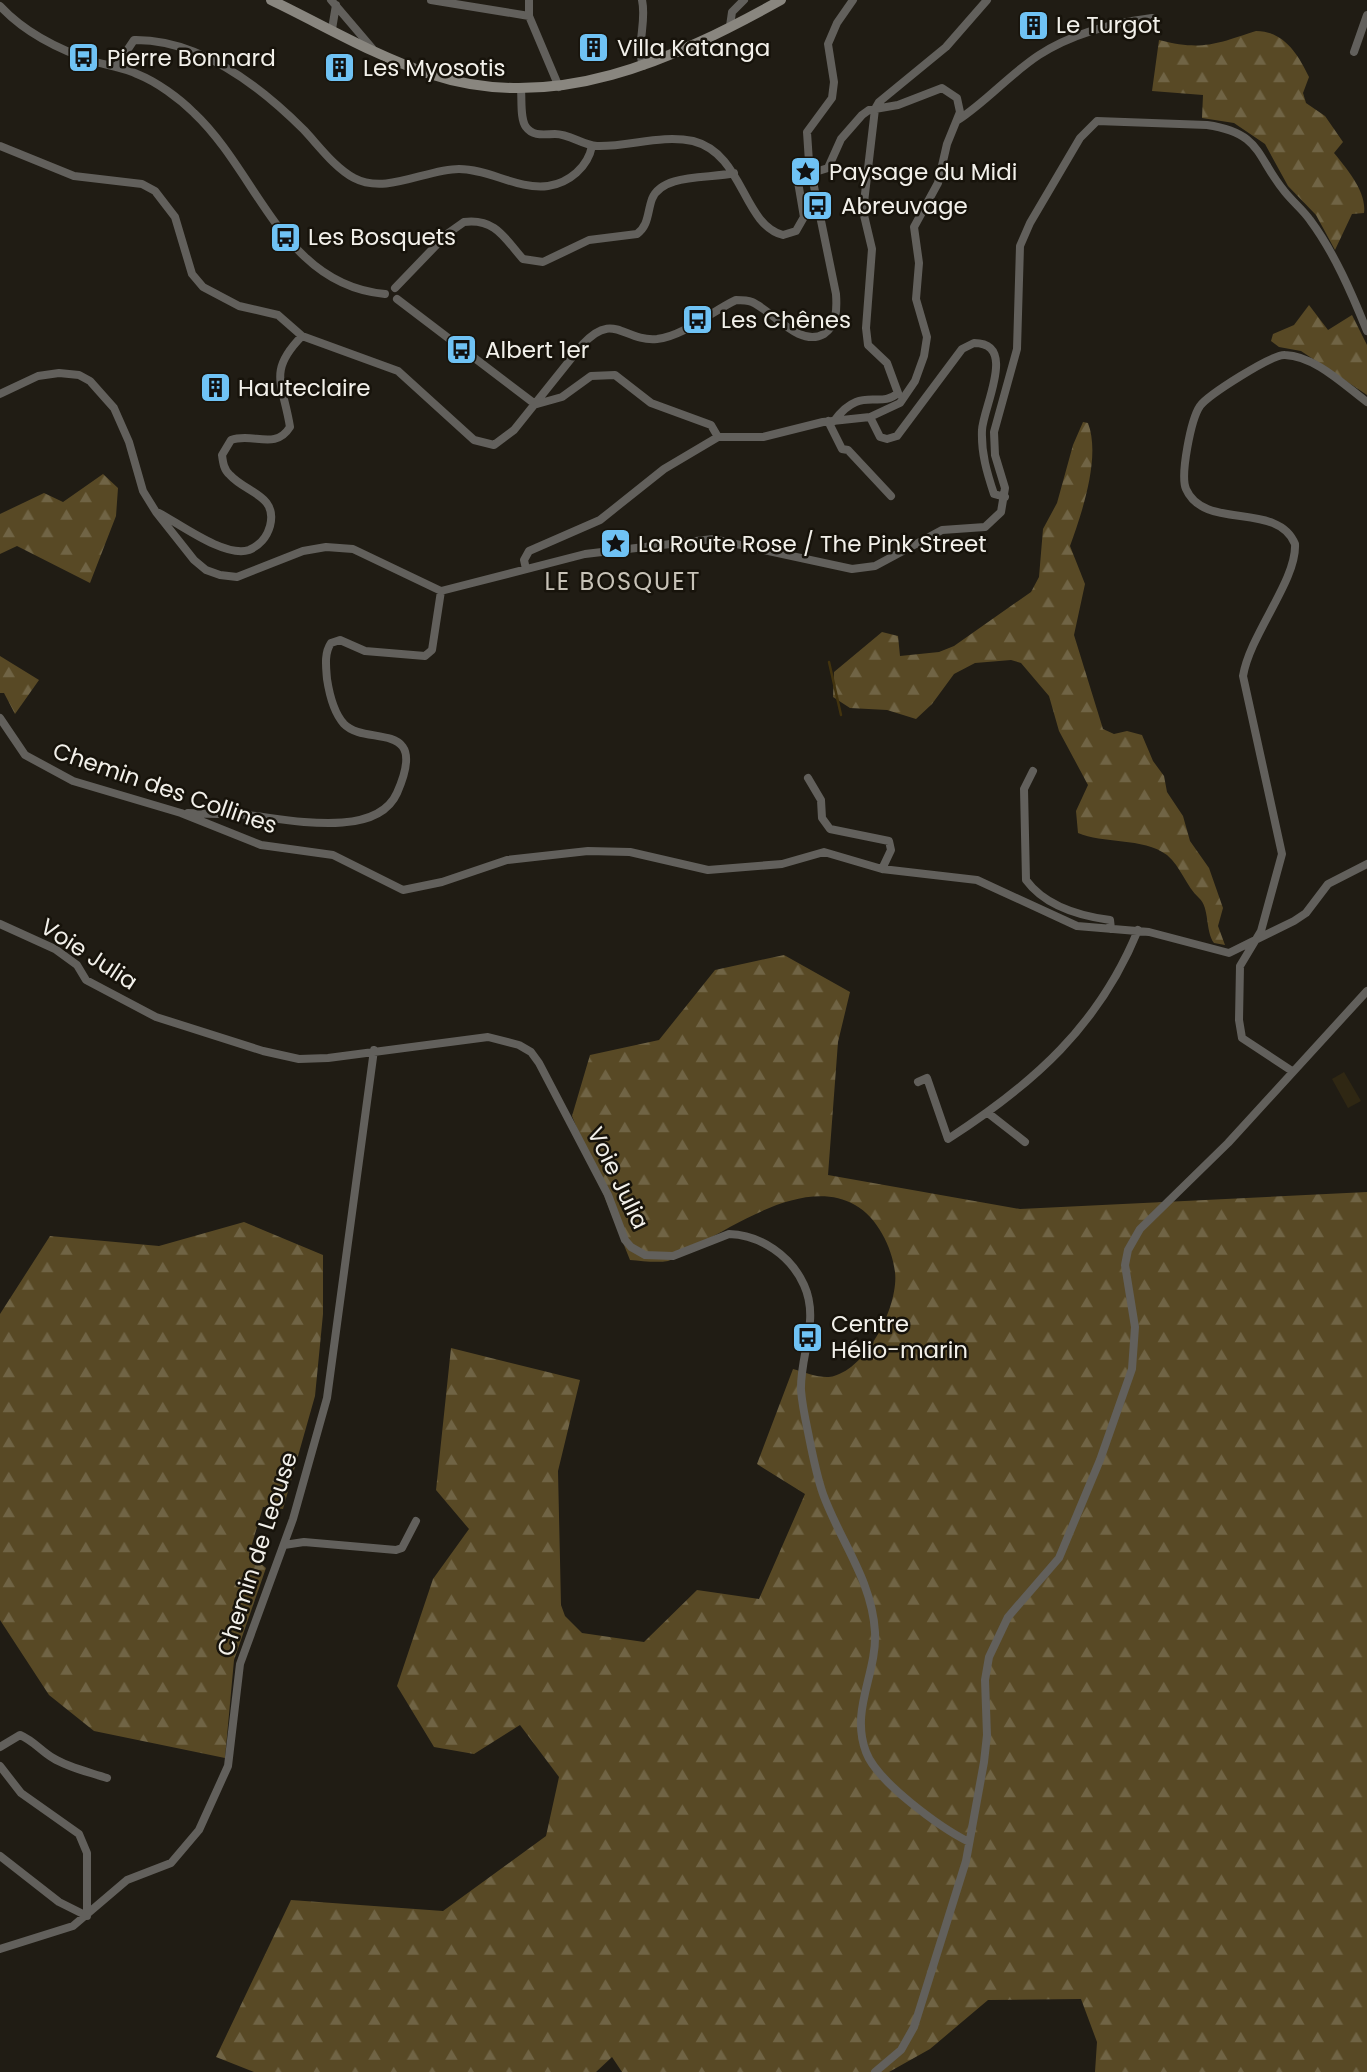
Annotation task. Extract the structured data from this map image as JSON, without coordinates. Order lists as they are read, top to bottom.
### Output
{
  "streets": {
    "street": ["Chemin des Collines", "Voie Julia", "Chemin de Leouse"]
  },
  "crossings": [
    ["Voie Julia", "Chemin de Leouse"]
  ],
  "districts": ["LE BOSQUET"],
  "places": {
    "building": [
      "Le Turgot",
      "Villa Katanga",
      "Les Myosotis",
      "Hauteclaire"
    ],
    "bus stop": [
      "Pierre Bonnard",
      "Abreuvage",
      "Les Bosquets",
      "Les Chênes",
      "Albert 1er",
      "Centre Hélio-marin"
    ],
    "place": ["Paysage du Midi", "La Route Rose / The Pink Street"]
  }
}
